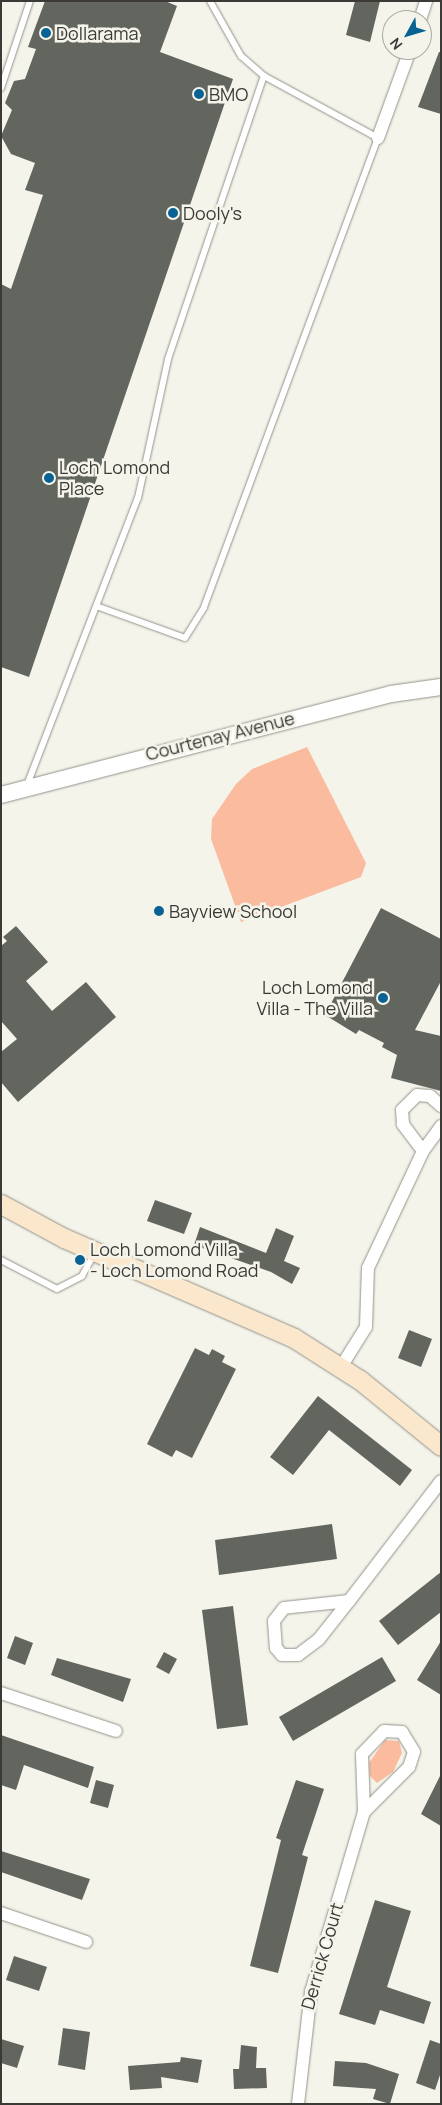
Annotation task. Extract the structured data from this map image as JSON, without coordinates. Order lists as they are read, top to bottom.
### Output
{
  "streets": {
    "street": ["Courtenay Avenue", "Derrick Court"]
  },
  "places": [
    "Dollarama",
    "BMO",
    "Dooly's",
    "Loch Lomond Place",
    "Bayview School",
    "Loch Lomond Villa - The Villa",
    "Loch Lomond Villa - Loch Lomond Road"
  ],
  "north": "bottom left"
}
